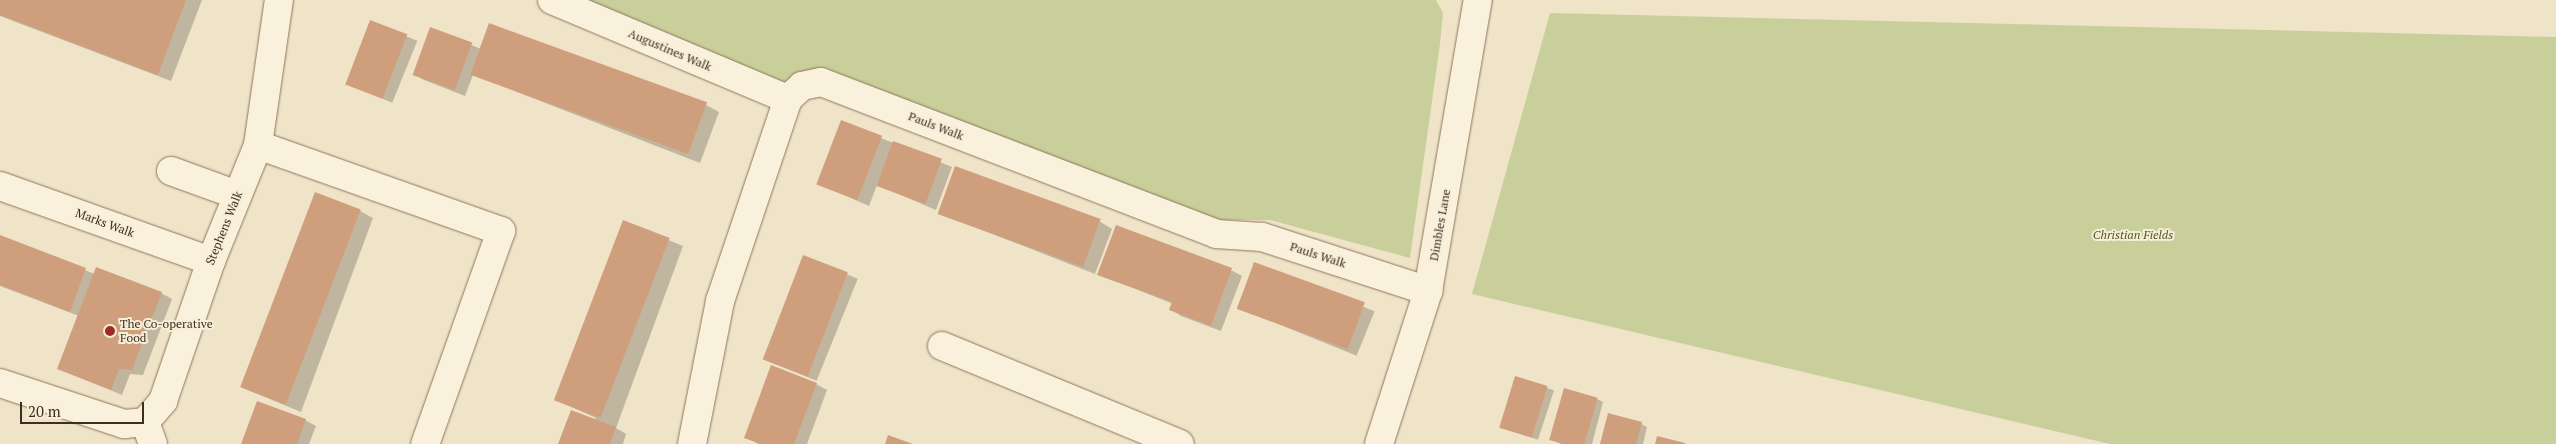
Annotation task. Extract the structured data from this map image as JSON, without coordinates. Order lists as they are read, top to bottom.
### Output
{
  "streets": {
    "street": [
      "Augustines Walk",
      "Pauls Walk",
      "Marks Walk",
      "Dimbles Lane",
      "Stephens Walk"
    ]
  },
  "crossings": [
    ["Augustines Walk", "Pauls Walk"],
    ["Pauls Walk", "Dimbles Lane"],
    ["Marks Walk", "Stephens Walk"]
  ],
  "parks": ["Christian Fields"],
  "places": ["The Co-operative Food"],
  "scale_bar": "20 m"
}
